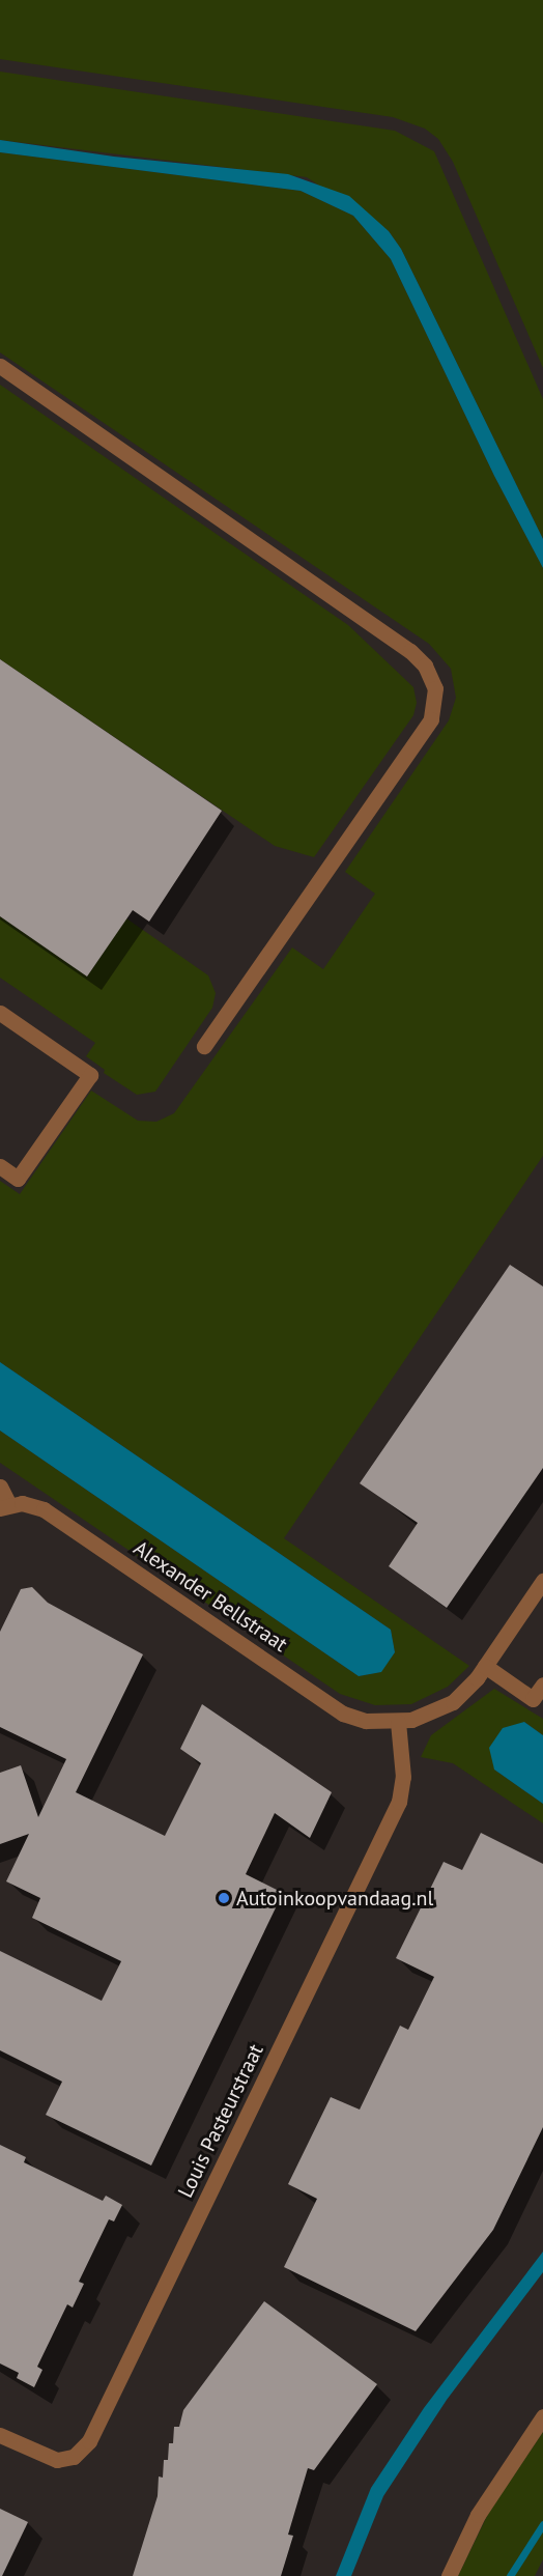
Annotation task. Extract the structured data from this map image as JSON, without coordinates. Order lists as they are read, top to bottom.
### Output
{
  "streets": {
    "street": ["Alexander Bellstraat", "Louis Pasteurstraat"]
  },
  "crossings": [
    ["Alexander Bellstraat", "Louis Pasteurstraat"]
  ],
  "places": ["Autoinkoopvandaag.nl"]
}
